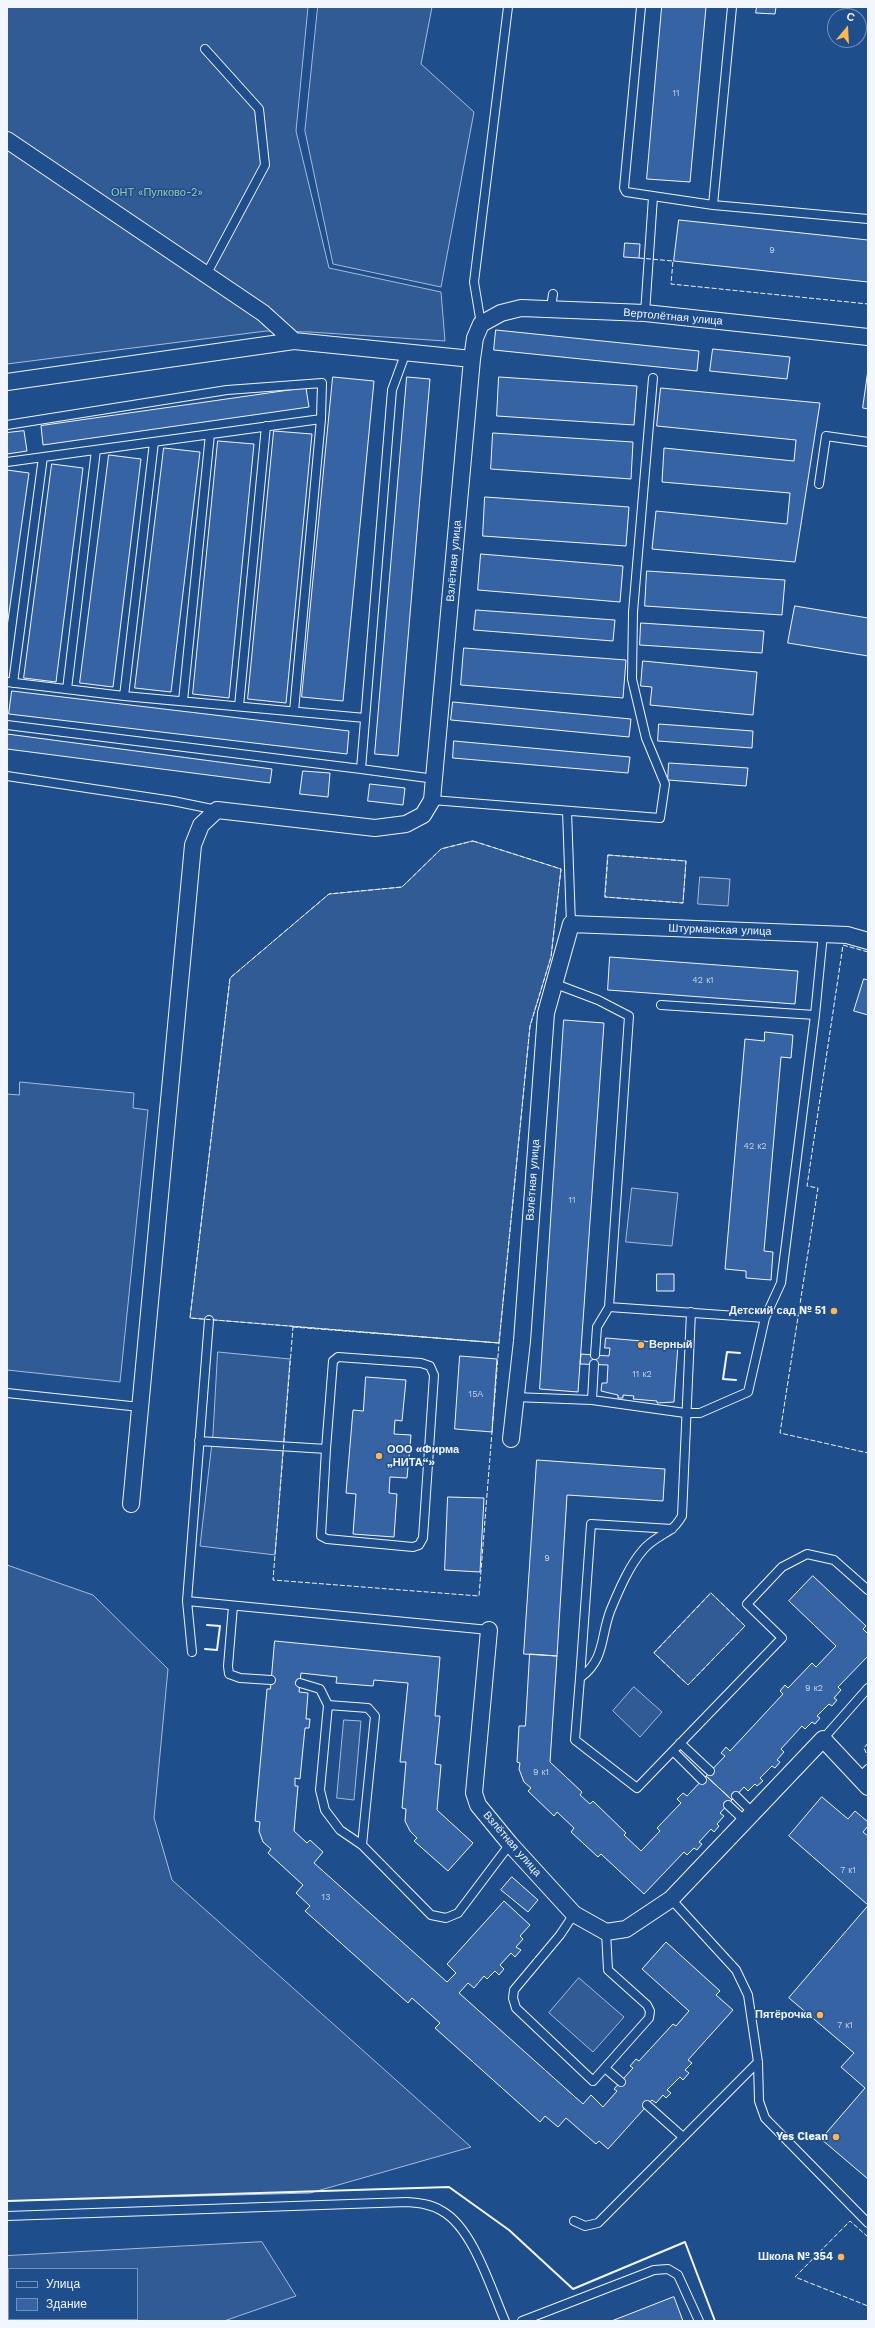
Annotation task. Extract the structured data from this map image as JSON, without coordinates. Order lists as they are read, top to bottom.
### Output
{
  "streets": {
    "street": ["Вертолётная улица", "Взлётная улица", "Штурманская улица"]
  },
  "crossings": [
    ["Вертолётная улица", "Взлётная улица"],
    ["Взлётная улица", "Штурманская улица"]
  ],
  "parks": ["ОНТ «Пулково-2»"],
  "places": [
    "Детский сад № 51",
    "Верный",
    "ООО «Фирма „НИТА“»",
    "Пятёрочка",
    "Yes Clean",
    "Школа № 354"
  ],
  "house_numbers": [
    "11",
    "9",
    "42 к1",
    "42 к2",
    "11",
    "11 к2",
    "15А",
    "9",
    "9 к2",
    "9 к1",
    "7 к1",
    "13",
    "7 к1"
  ],
  "legend": ["Улица", "Здание"],
  "north": "top"
}
